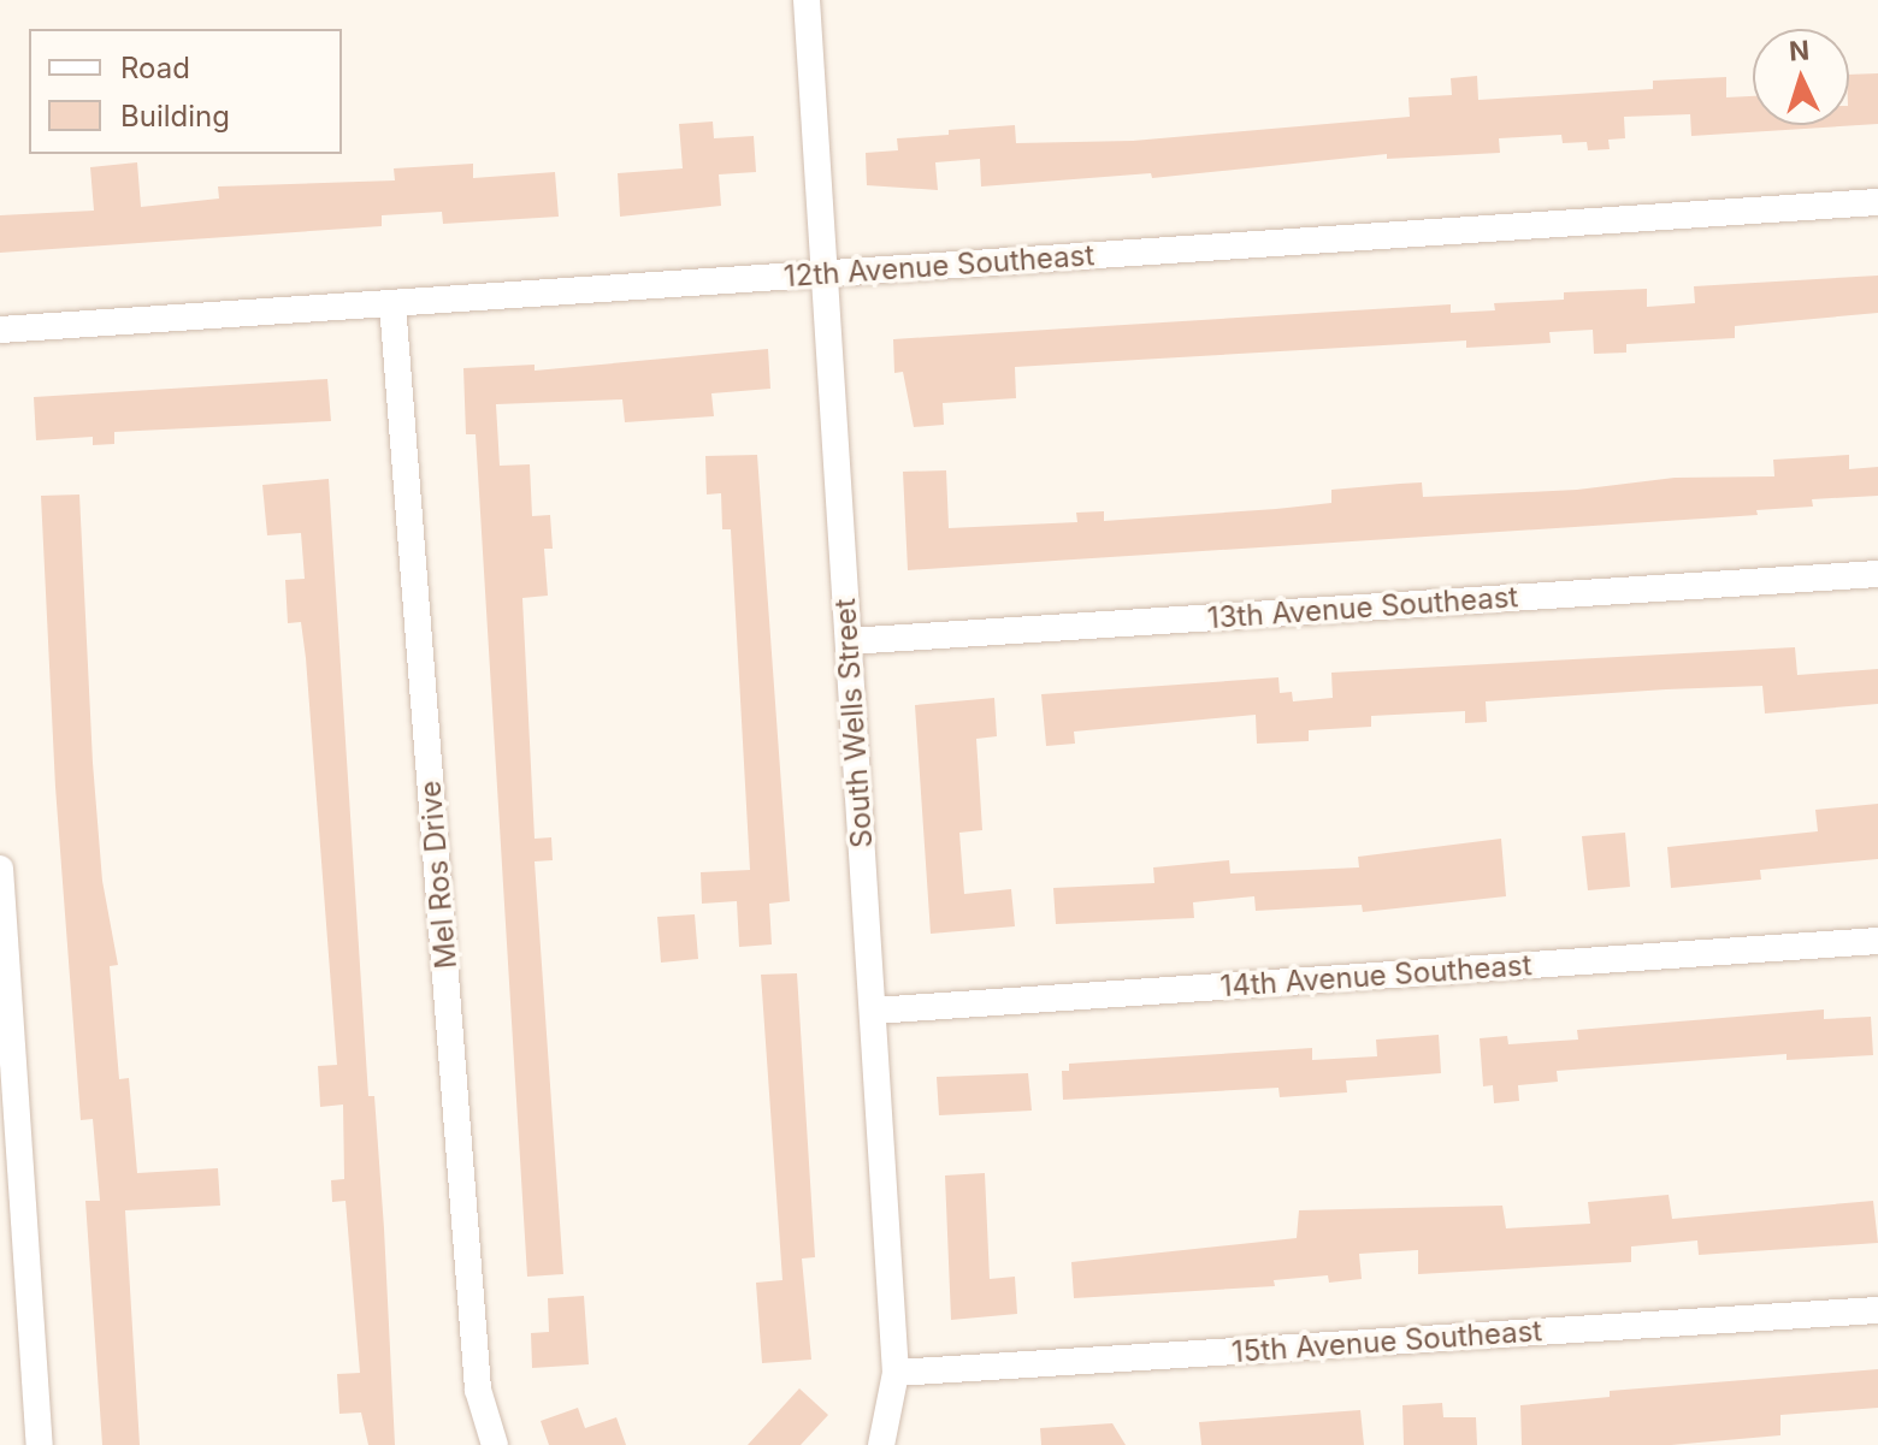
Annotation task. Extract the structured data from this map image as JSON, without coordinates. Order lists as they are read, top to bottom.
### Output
{
  "streets": {
    "street": [
      "12th Avenue Southeast",
      "13th Avenue Southeast",
      "South Wells Street",
      "Mel Ros Drive",
      "14th Avenue Southeast",
      "15th Avenue Southeast"
    ]
  },
  "crossings": [
    ["12th Avenue Southeast", "South Wells Street"],
    ["12th Avenue Southeast", "Mel Ros Drive"],
    ["13th Avenue Southeast", "South Wells Street"],
    ["South Wells Street", "14th Avenue Southeast"],
    ["South Wells Street", "15th Avenue Southeast"]
  ],
  "legend": ["Road", "Building"],
  "north": "top"
}
